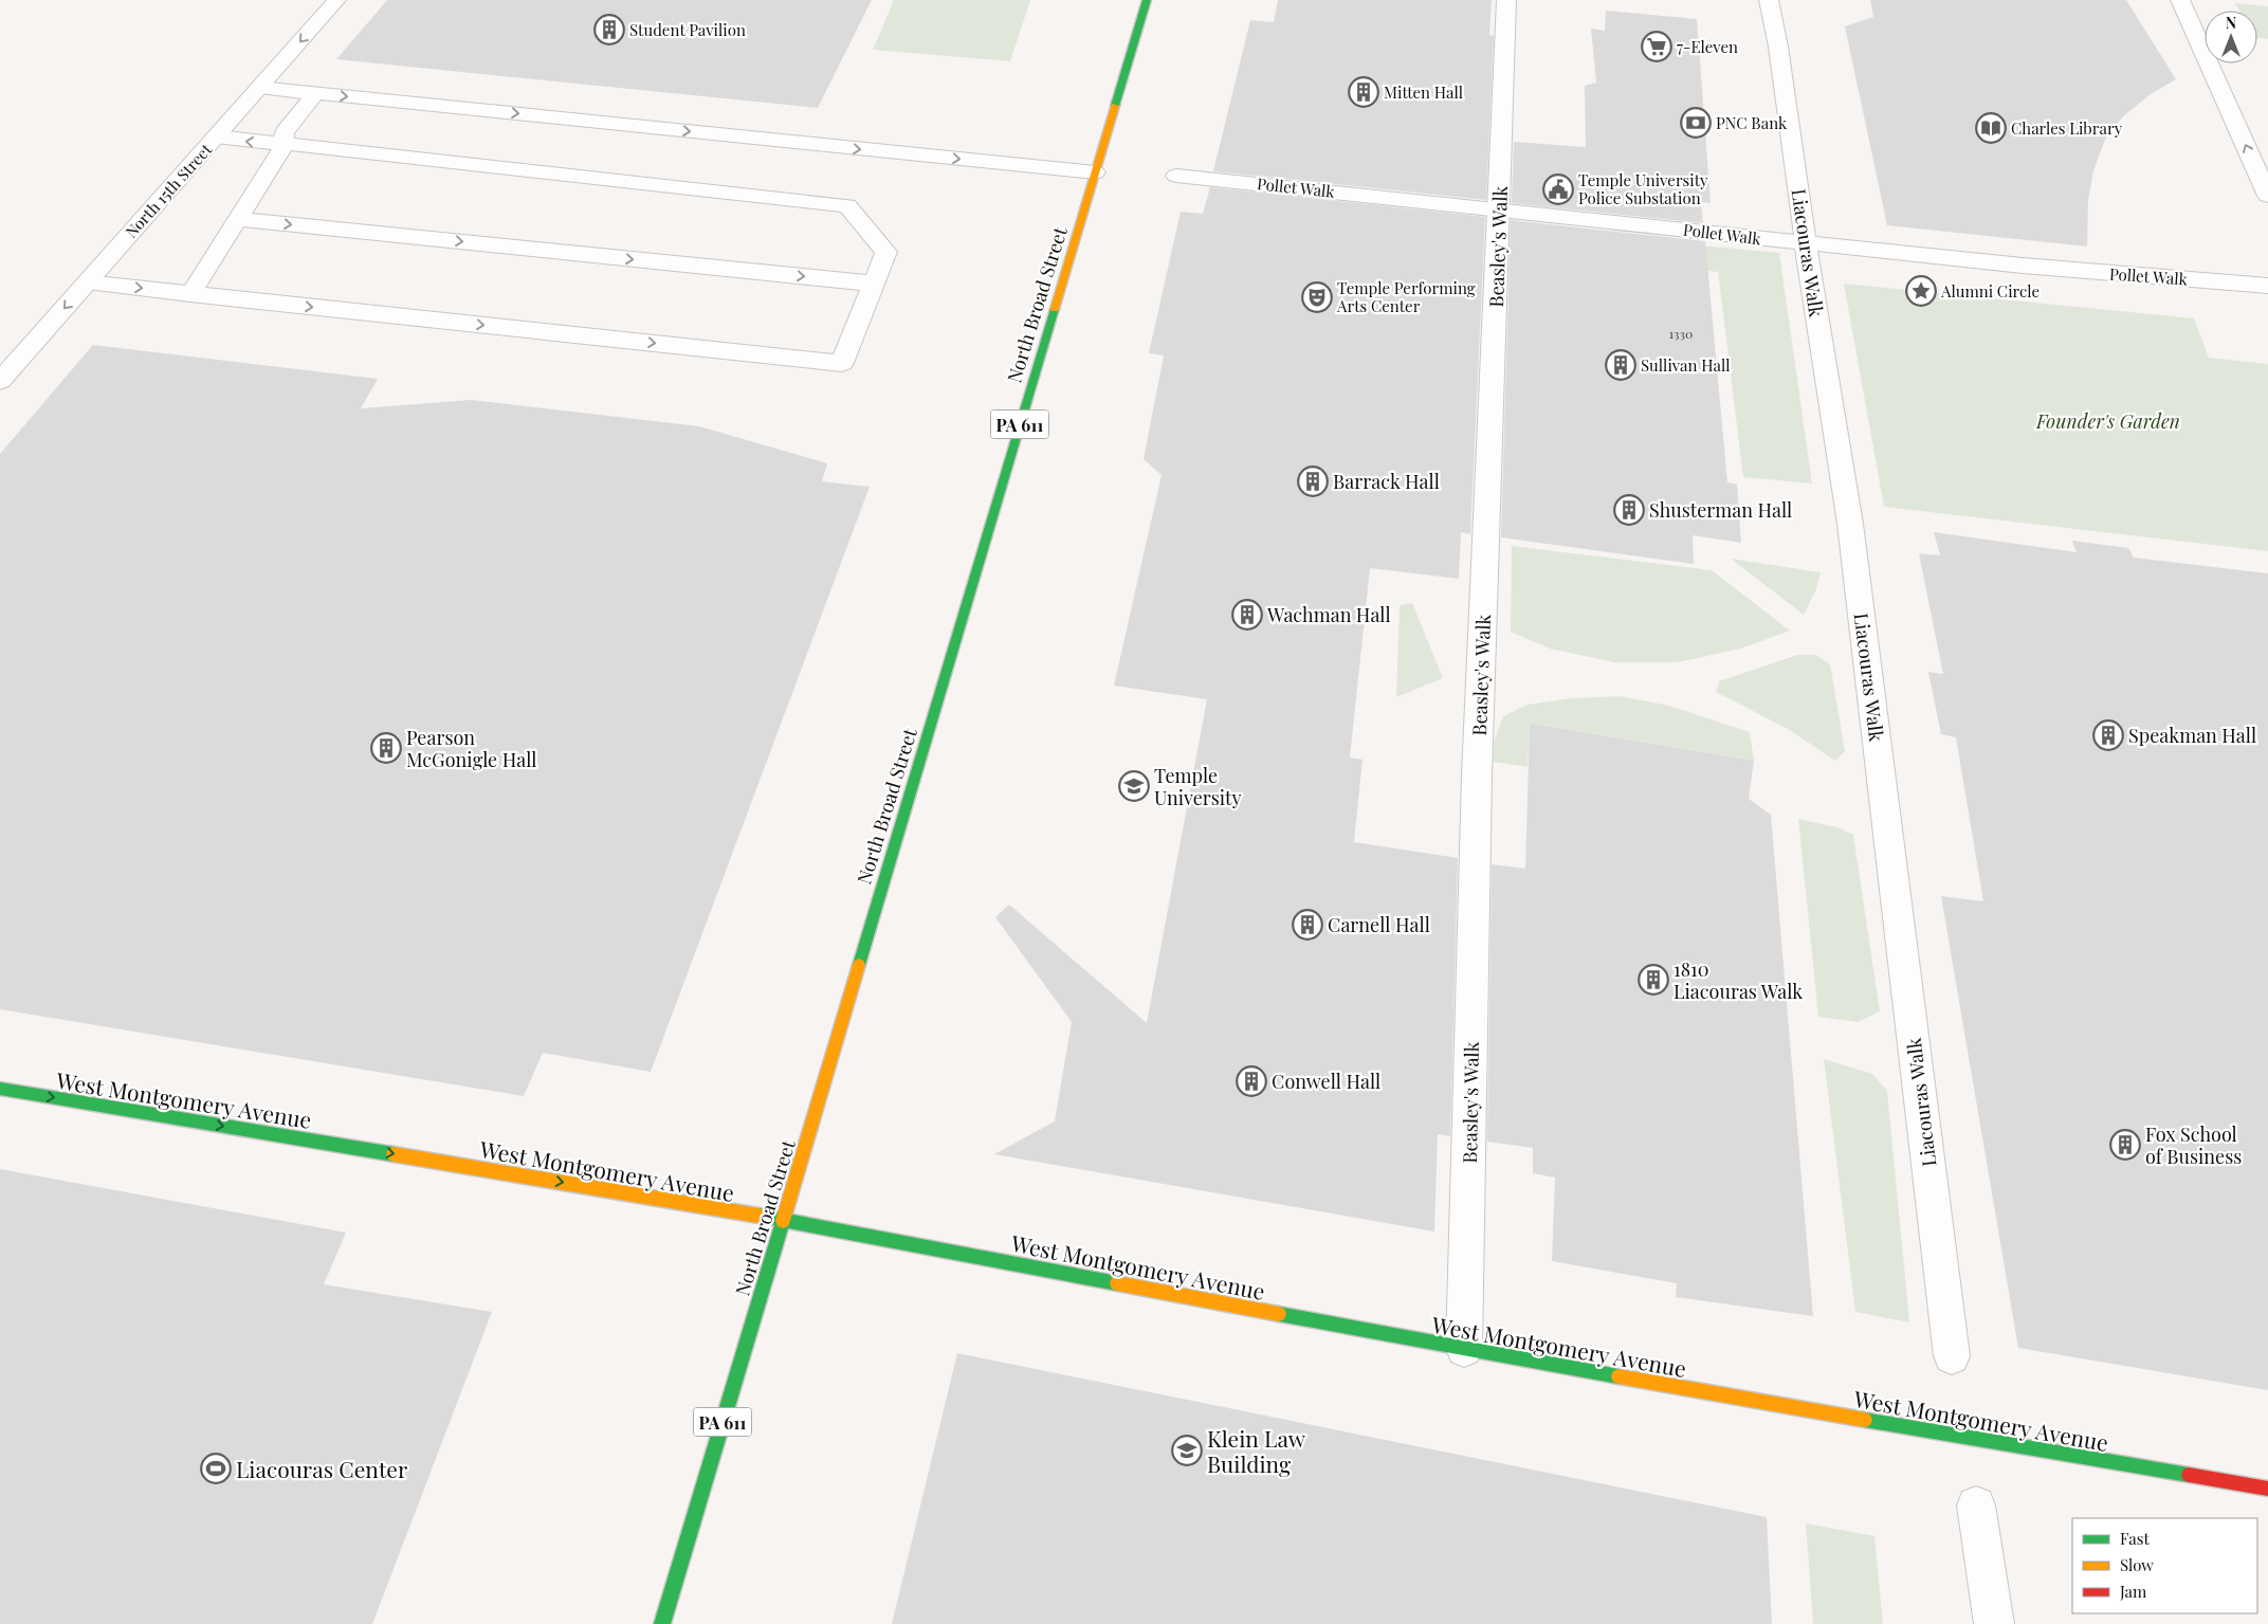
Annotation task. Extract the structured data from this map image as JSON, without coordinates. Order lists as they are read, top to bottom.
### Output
{
  "streets": {
    "main road": ["North Broad Street", "PA 611", "West Montgomery Avenue"],
    "street": [
      "Pollet Walk",
      "North 15th Street",
      "Beasley's Walk",
      "Liacouras Walk"
    ]
  },
  "crossings": [
    ["Pollet Walk", "Beasley's Walk"],
    ["Pollet Walk", "Liacouras Walk"],
    ["Beasley's Walk", "West Montgomery Avenue"],
    ["North Broad Street", "West Montgomery Avenue"]
  ],
  "one_way": ["North 15th Street"],
  "parks": ["Founder's Garden"],
  "places": {
    "building": [
      "Student Pavilion",
      "Mitten Hall",
      "Sullivan Hall",
      "Barrack Hall",
      "Shusterman Hall",
      "Wachman Hall",
      "Speakman Hall",
      "Pearson McGonigle Hall",
      "Carnell Hall",
      "1810 Liacouras Walk",
      "Conwell Hall",
      "Fox School of Business"
    ],
    "supermarket": ["7-Eleven"],
    "bank": ["PNC Bank"],
    "library": ["Charles Library"],
    "public building": ["Temple University Police Substation"],
    "place": ["Alumni Circle"],
    "theatre": ["Temple Performing Arts Center"],
    "school or university": ["Temple University", "Klein Law Building"],
    "sports": ["Liacouras Center"]
  },
  "house_numbers": ["1330"],
  "legend": ["Fast", "Slow", "Jam"],
  "north": "top"
}
